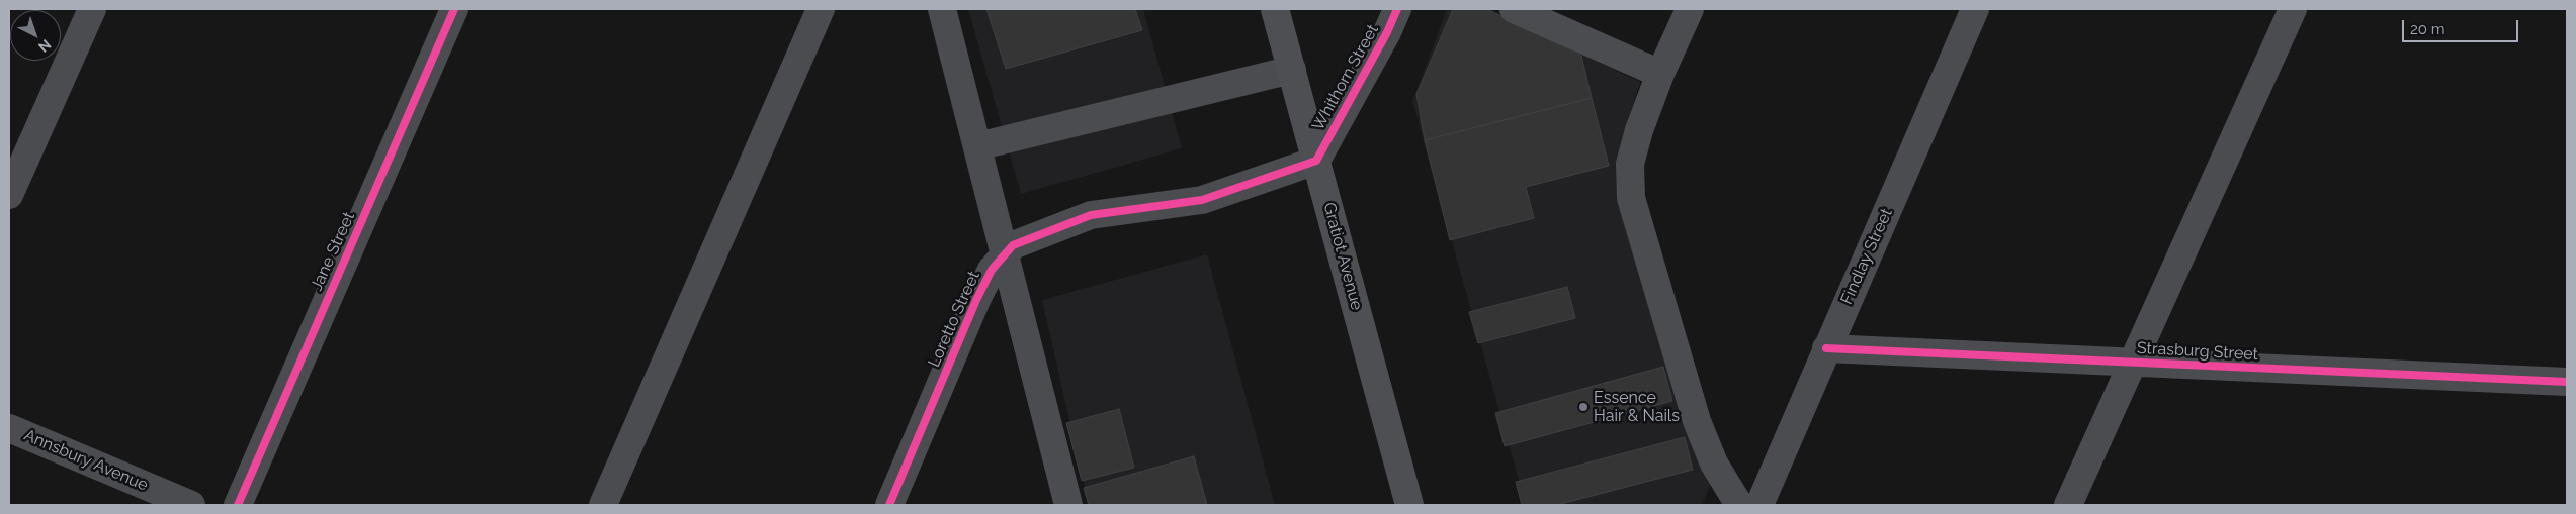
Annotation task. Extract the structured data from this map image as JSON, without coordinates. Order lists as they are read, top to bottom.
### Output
{
  "streets": {
    "main road": ["Gratiot Avenue"],
    "street": [
      "Whithorn Street",
      "Jane Street",
      "Findlay Street",
      "Loretto Street",
      "Strasburg Street",
      "Annsbury Avenue"
    ]
  },
  "crossings": [
    ["Whithorn Street", "Gratiot Avenue"],
    ["Whithorn Street", "Loretto Street"],
    ["Gratiot Avenue", "Loretto Street"],
    ["Findlay Street", "Strasburg Street"]
  ],
  "places": ["Essence Hair & Nails"],
  "scale_bar": "20 m",
  "north": "bottom right"
}
